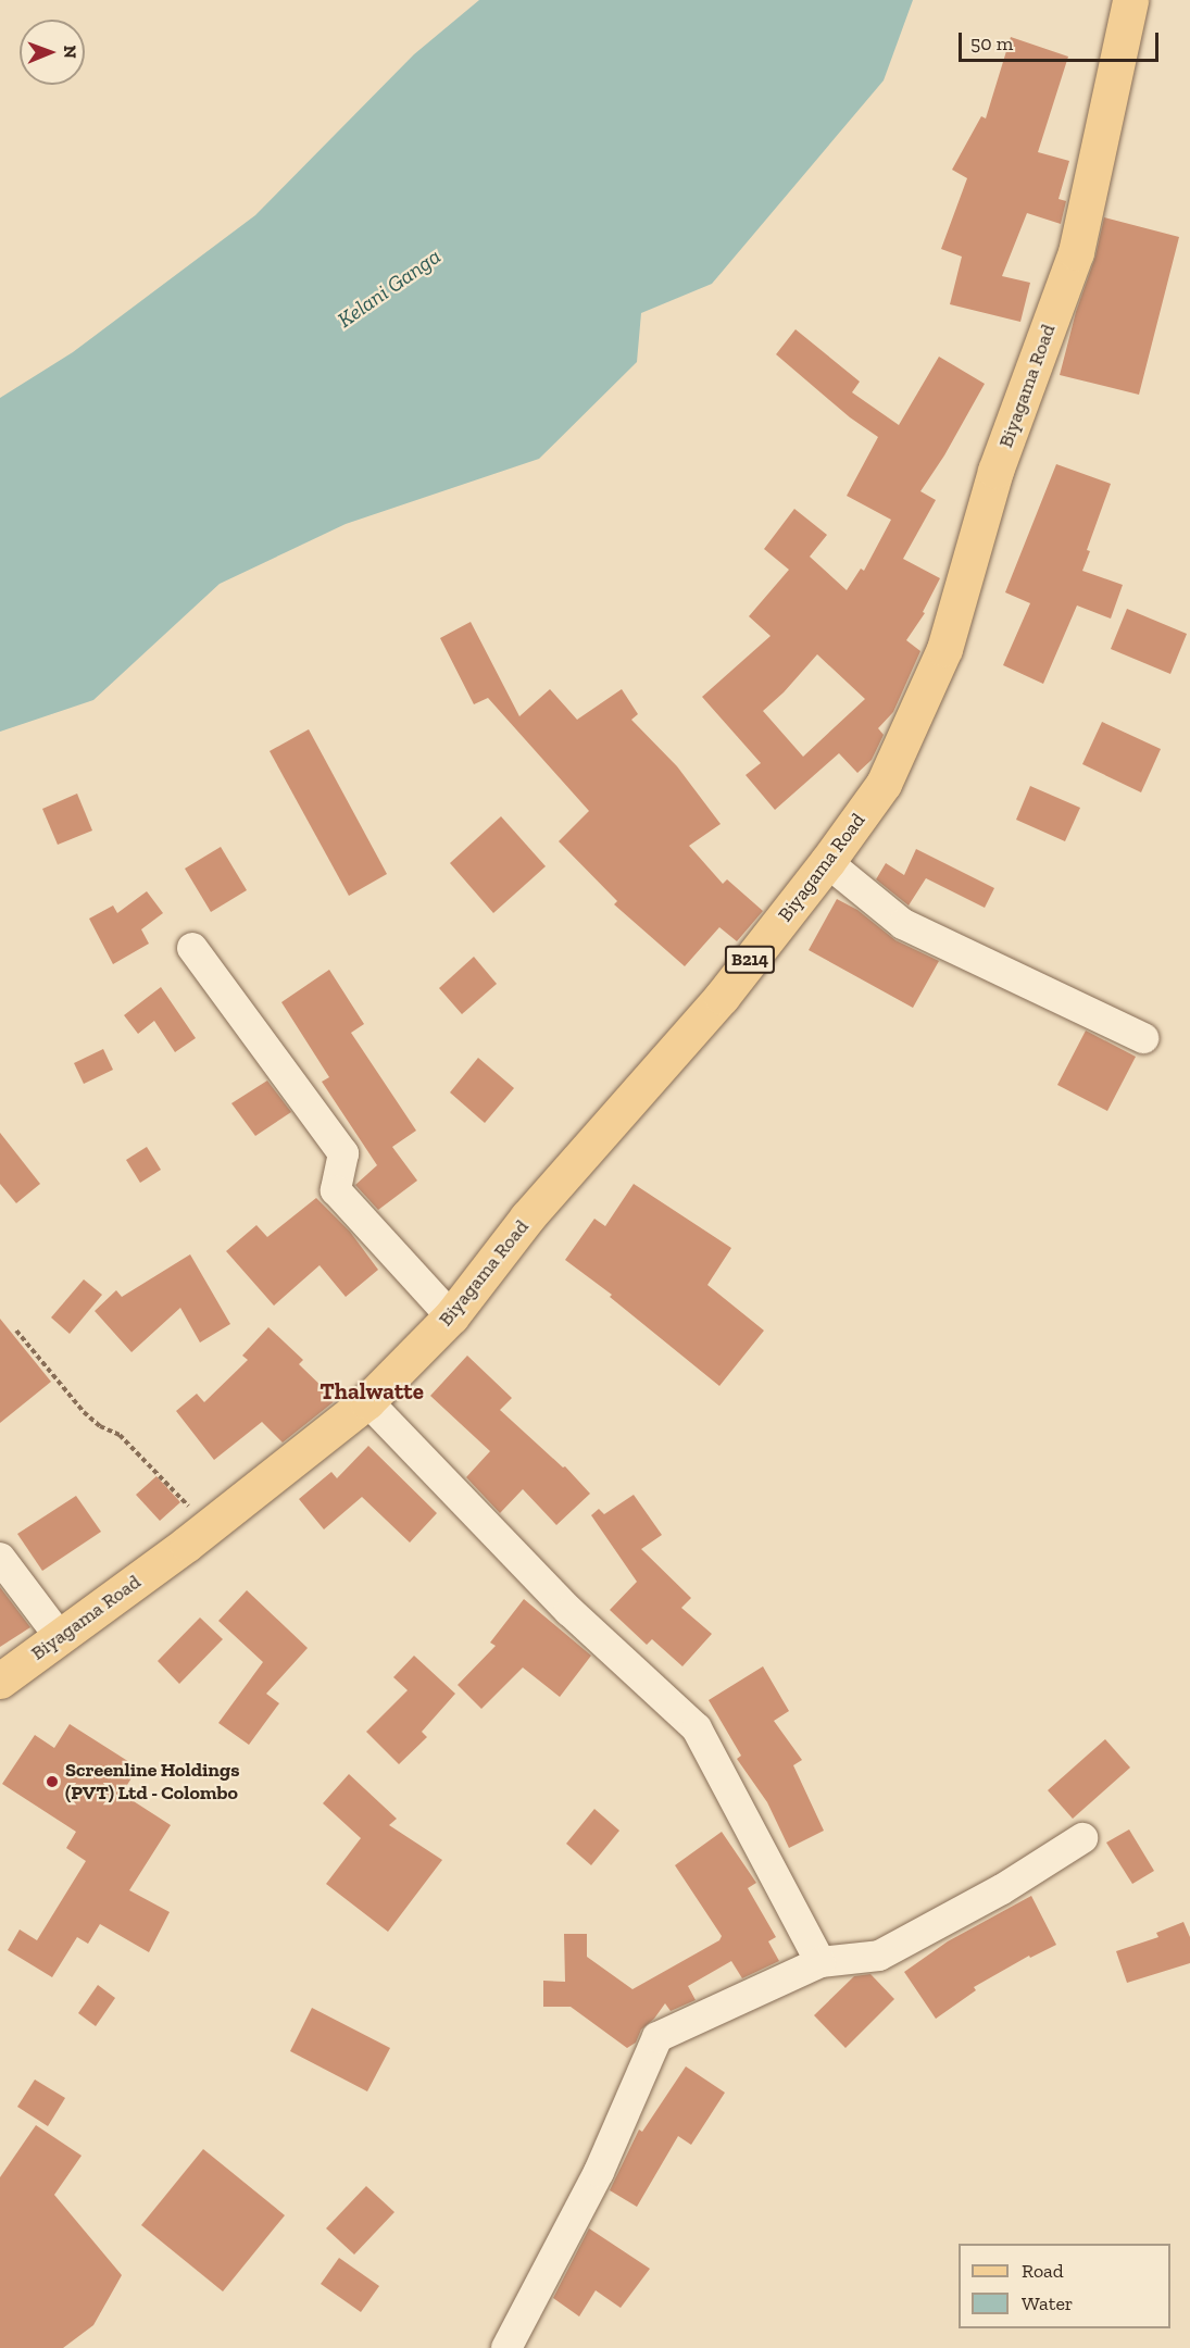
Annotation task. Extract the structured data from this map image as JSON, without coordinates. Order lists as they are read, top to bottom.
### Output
{
  "streets": {
    "main road": ["Biyagama Road", "B214"]
  },
  "districts": ["Thalwatte"],
  "water": ["Kelani Ganga"],
  "places": ["Screenline Holdings (PVT) Ltd - Colombo"],
  "legend": ["Road", "Water"],
  "scale_bar": "50 m",
  "north": "right"
}
